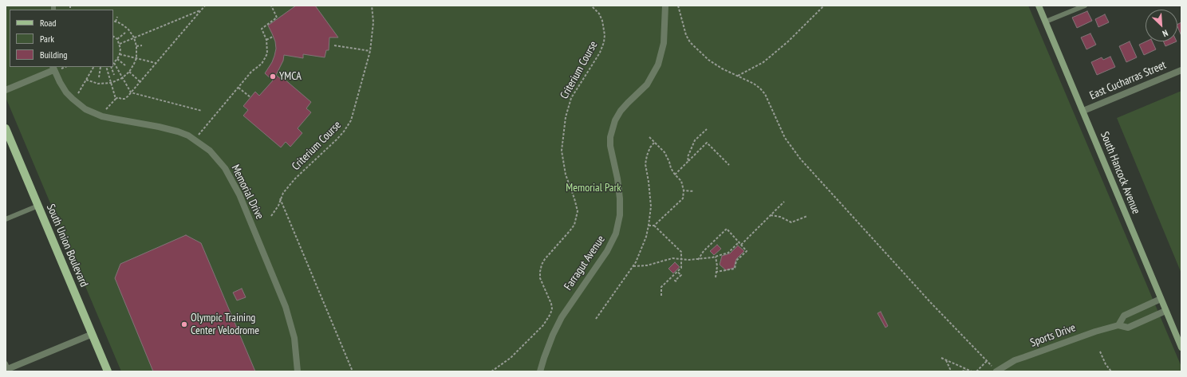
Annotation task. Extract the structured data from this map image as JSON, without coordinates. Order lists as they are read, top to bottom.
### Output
{
  "streets": {
    "main road": ["South Hancock Avenue", "South Union Boulevard"],
    "street": [
      "East Cucharras Street",
      "Memorial Drive",
      "Farragut Avenue",
      "Sports Drive"
    ],
    "path": ["Criterium Course"]
  },
  "crossings": [
    ["East Cucharras Street", "South Hancock Avenue"],
    ["South Hancock Avenue", "Sports Drive"]
  ],
  "parks": ["Memorial Park"],
  "places": ["YMCA", "Olympic Training Center Velodrome"],
  "legend": ["Road", "Park", "Building"],
  "north": "bottom right"
}
